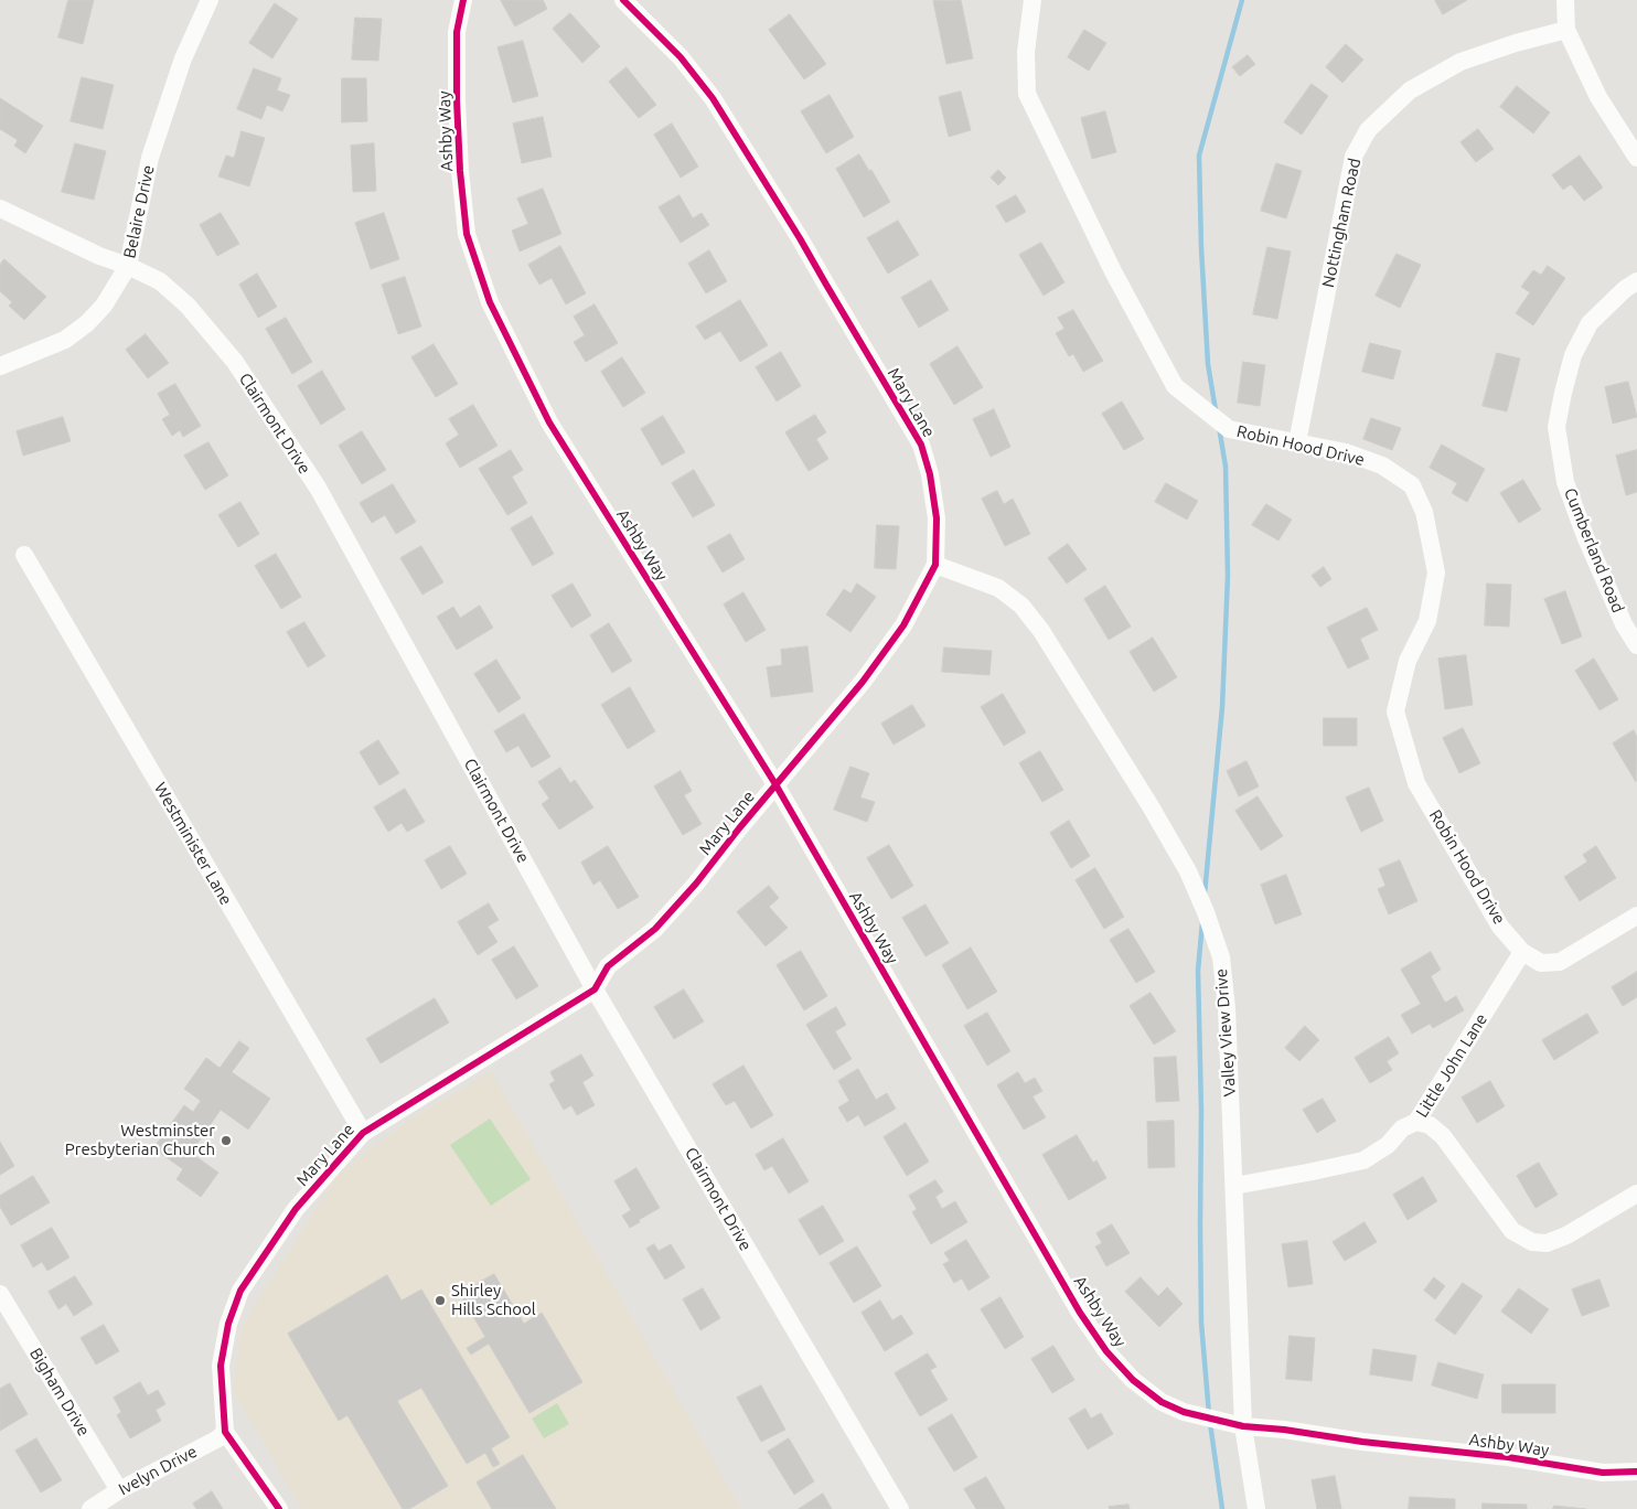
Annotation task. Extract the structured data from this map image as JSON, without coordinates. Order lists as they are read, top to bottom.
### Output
{
  "streets": {
    "street": [
      "Ashby Way",
      "Belaire Drive",
      "Nottingham Road",
      "Mary Lane",
      "Clairmont Drive",
      "Robin Hood Drive",
      "Cumberland Road",
      "Westminister Lane",
      "Valley View Drive",
      "Little John Lane",
      "Bigham Drive",
      "Ivelyn Drive"
    ]
  },
  "crossings": [
    ["Ashby Way", "Mary Lane"],
    ["Ashby Way", "Valley View Drive"],
    ["Belaire Drive", "Clairmont Drive"],
    ["Nottingham Road", "Robin Hood Drive"],
    ["Mary Lane", "Clairmont Drive"],
    ["Mary Lane", "Westminister Lane"],
    ["Mary Lane", "Valley View Drive"],
    ["Mary Lane", "Ivelyn Drive"],
    ["Robin Hood Drive", "Little John Lane"],
    ["Valley View Drive", "Little John Lane"],
    ["Bigham Drive", "Ivelyn Drive"]
  ],
  "places": ["Westminster Presbyterian Church", "Shirley Hills School"]
}
